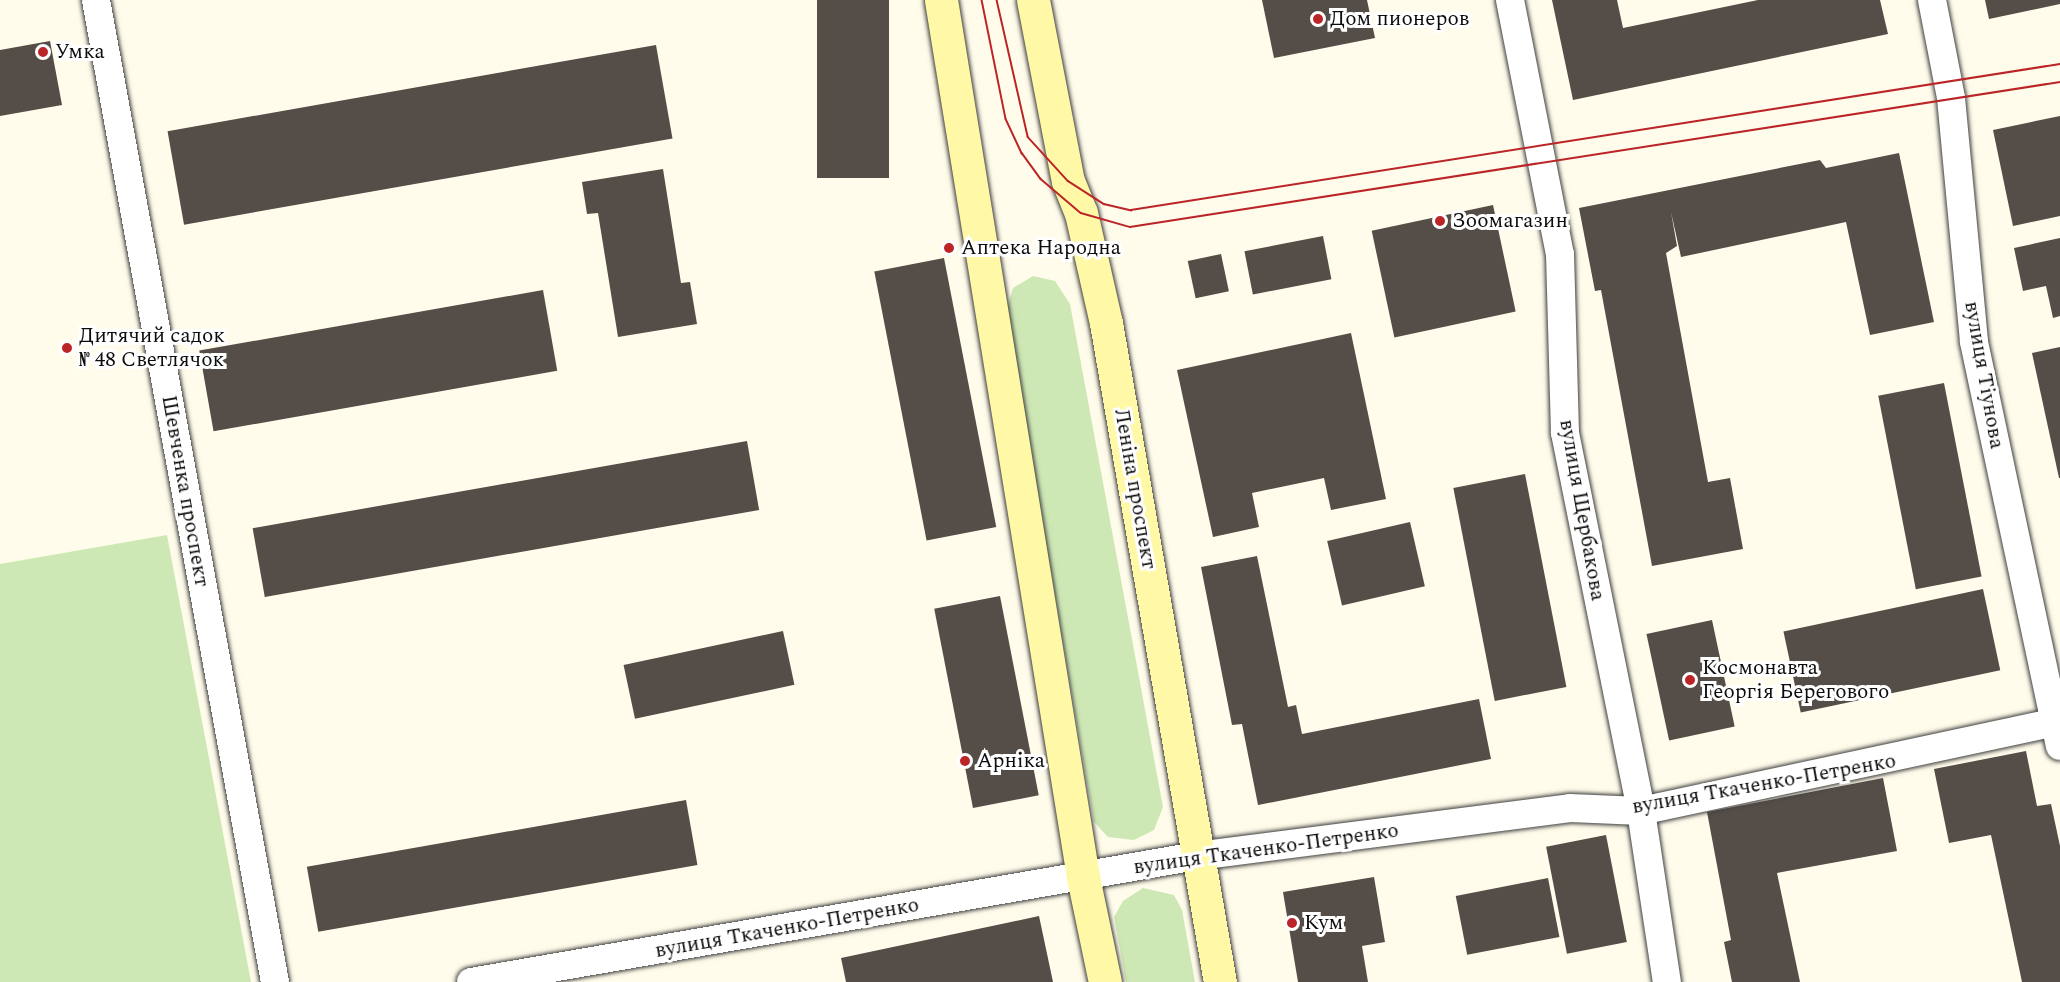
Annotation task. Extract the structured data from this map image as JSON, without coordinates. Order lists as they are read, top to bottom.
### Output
{
  "streets": {
    "street": [
      "вулиця Тіунова",
      "Леніна проспект",
      "Шевченка проспект",
      "вулиця Щербакова",
      "вулиця Ткаченко-Петренко"
    ]
  },
  "crossings": [
    ["вулиця Тіунова", "вулиця Ткаченко-Петренко"],
    ["Леніна проспект", "вулиця Ткаченко-Петренко"],
    ["вулиця Щербакова", "вулиця Ткаченко-Петренко"]
  ],
  "places": [
    "Дом пионеров",
    "Умка",
    "Зоомагазин",
    "Аптека Народна",
    "Дитячий садок № 48 Светлячок",
    "Космонавта Георгія Берегового",
    "Арніка",
    "Кум"
  ]
}
